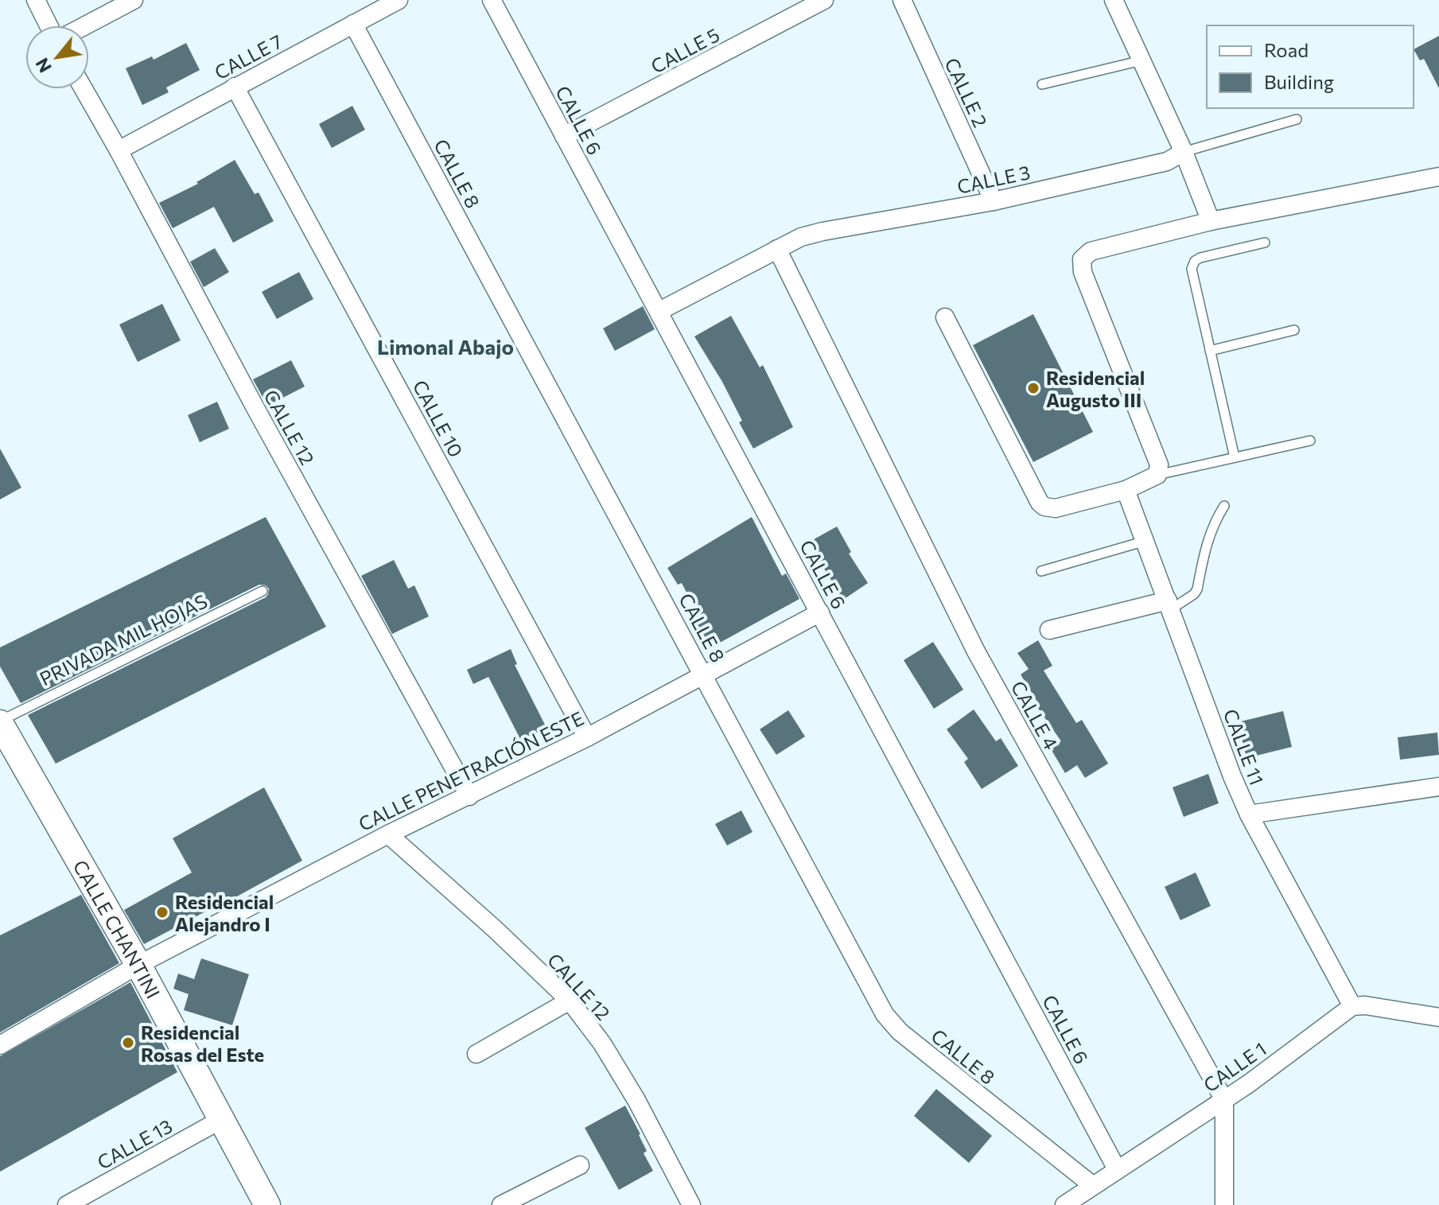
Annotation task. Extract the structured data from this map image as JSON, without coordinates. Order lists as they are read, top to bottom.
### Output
{
  "streets": {
    "street": [
      "CALLE 5",
      "CALLE 7",
      "CALLE 2",
      "CALLE 6",
      "CALLE 8",
      "CALLE 3",
      "CALLE 10",
      "CALLE 12",
      "CALLE 4",
      "CALLE 11",
      "CALLE PENETRACIÓN ESTE",
      "CALLE CHANTINI",
      "CALLE 1",
      "CALLE 13"
    ],
    "lane": ["PRIVADA MIL HOJAS"]
  },
  "crossings": [
    ["CALLE 5", "CALLE 6"],
    ["CALLE 7", "CALLE 8"],
    ["CALLE 7", "CALLE 10"],
    ["CALLE 7", "CALLE 12"],
    ["CALLE 2", "CALLE 3"],
    ["CALLE 6", "CALLE 3"],
    ["CALLE 6", "CALLE PENETRACIÓN ESTE"],
    ["CALLE 6", "CALLE 1"],
    ["CALLE 8", "CALLE PENETRACIÓN ESTE"],
    ["CALLE 8", "CALLE 1"],
    ["CALLE 3", "CALLE 4"],
    ["CALLE 10", "CALLE PENETRACIÓN ESTE"],
    ["CALLE 12", "CALLE PENETRACIÓN ESTE"],
    ["PRIVADA MIL HOJAS", "CALLE CHANTINI"],
    ["CALLE 4", "CALLE 1"],
    ["CALLE 11", "CALLE 1"],
    ["CALLE PENETRACIÓN ESTE", "CALLE CHANTINI"],
    ["CALLE CHANTINI", "CALLE 13"]
  ],
  "districts": ["Limonal Abajo"],
  "places": ["Residencial Augusto III", "Residencial Alejandro I", "Residencial Rosas del Este"],
  "legend": ["Road", "Building"],
  "north": "bottom left"
}
